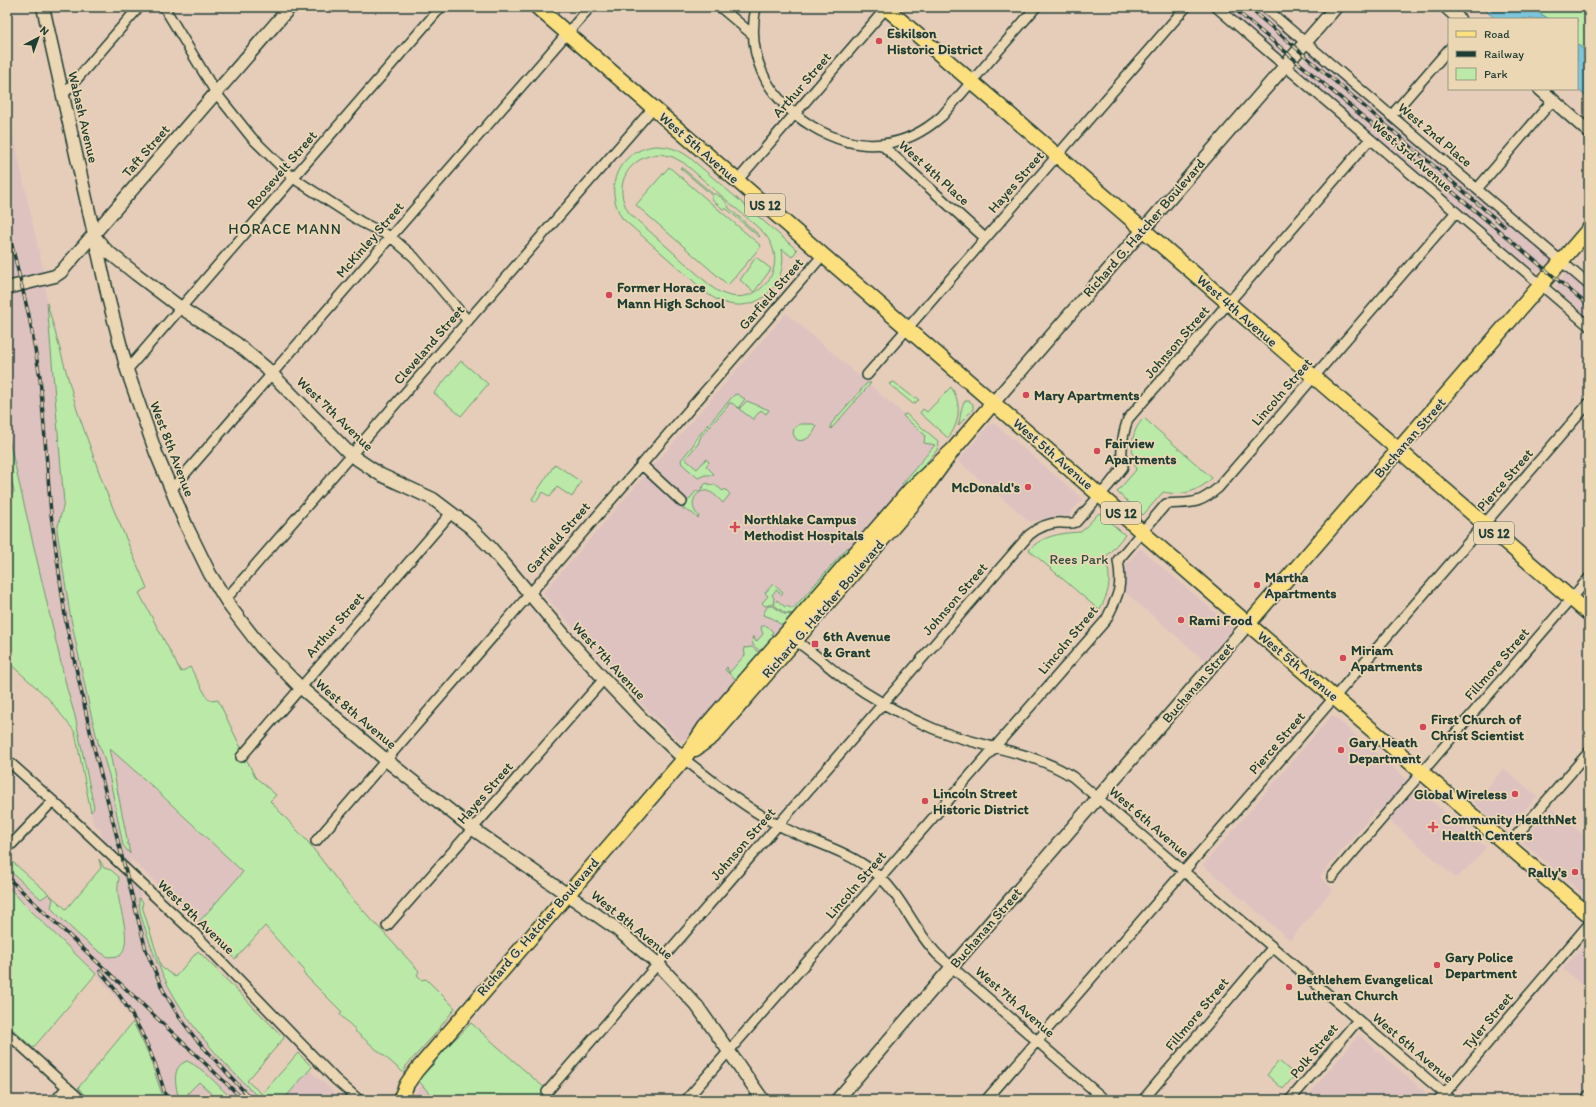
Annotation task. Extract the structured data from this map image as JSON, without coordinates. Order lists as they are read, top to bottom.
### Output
{
  "streets": {
    "main road": [
      "West 5th Avenue",
      "US 12",
      "Richard G. Hatcher Boulevard",
      "West 4th Avenue",
      "Buchanan Street"
    ],
    "street": [
      "Arthur Street",
      "Wabash Avenue",
      "West 2nd Place",
      "Taft Street",
      "West 3rd Avenue",
      "Roosevelt Street",
      "West 4th Place",
      "Hayes Street",
      "McKinley Street",
      "Garfield Street",
      "Johnson Street",
      "Cleveland Street",
      "Lincoln Street",
      "West 7th Avenue",
      "West 8th Avenue",
      "Pierce Street",
      "Fillmore Street",
      "West 6th Avenue",
      "West 9th Avenue",
      "Tyler Street",
      "Polk Street"
    ]
  },
  "crossings": [
    ["Arthur Street", "West 5th Avenue"],
    ["Arthur Street", "West 4th Avenue"],
    ["Arthur Street", "West 7th Avenue"],
    ["Arthur Street", "West 8th Avenue"],
    ["Wabash Avenue", "Taft Street"],
    ["Wabash Avenue", "West 7th Avenue"],
    ["Wabash Avenue", "West 8th Avenue"],
    ["West 2nd Place", "Richard G. Hatcher Boulevard"],
    ["West 2nd Place", "Buchanan Street"],
    ["West 5th Avenue", "Hayes Street"],
    ["West 5th Avenue", "Richard G. Hatcher Boulevard"],
    ["West 5th Avenue", "McKinley Street"],
    ["West 5th Avenue", "Garfield Street"],
    ["West 5th Avenue", "Johnson Street"],
    ["West 5th Avenue", "Cleveland Street"],
    ["West 5th Avenue", "Lincoln Street"],
    ["West 5th Avenue", "Buchanan Street"],
    ["West 5th Avenue", "Pierce Street"],
    ["West 5th Avenue", "Fillmore Street"],
    ["Taft Street", "West 7th Avenue"],
    ["Taft Street", "West 8th Avenue"],
    ["West 3rd Avenue", "Richard G. Hatcher Boulevard"],
    ["West 3rd Avenue", "Johnson Street"],
    ["West 3rd Avenue", "Lincoln Street"],
    ["West 3rd Avenue", "Buchanan Street"],
    ["Roosevelt Street", "West 7th Avenue"],
    ["Roosevelt Street", "West 8th Avenue"],
    ["West 4th Place", "Hayes Street"],
    ["Hayes Street", "West 4th Avenue"],
    ["Hayes Street", "West 7th Avenue"],
    ["Hayes Street", "West 8th Avenue"],
    ["Richard G. Hatcher Boulevard", "West 4th Avenue"],
    ["Richard G. Hatcher Boulevard", "West 7th Avenue"],
    ["Richard G. Hatcher Boulevard", "West 8th Avenue"],
    ["Richard G. Hatcher Boulevard", "West 6th Avenue"],
    ["McKinley Street", "West 7th Avenue"],
    ["McKinley Street", "West 8th Avenue"],
    ["Garfield Street", "West 7th Avenue"],
    ["Garfield Street", "West 8th Avenue"],
    ["West 4th Avenue", "Johnson Street"],
    ["West 4th Avenue", "Lincoln Street"],
    ["West 4th Avenue", "Buchanan Street"],
    ["West 4th Avenue", "Pierce Street"],
    ["West 4th Avenue", "Fillmore Street"],
    ["Johnson Street", "West 7th Avenue"],
    ["Johnson Street", "West 8th Avenue"],
    ["Johnson Street", "West 6th Avenue"],
    ["Cleveland Street", "West 7th Avenue"],
    ["Cleveland Street", "West 8th Avenue"],
    ["Lincoln Street", "West 7th Avenue"],
    ["Lincoln Street", "West 8th Avenue"],
    ["Lincoln Street", "West 6th Avenue"],
    ["West 7th Avenue", "Buchanan Street"],
    ["West 7th Avenue", "West 8th Avenue"],
    ["West 7th Avenue", "Pierce Street"],
    ["Buchanan Street", "West 6th Avenue"],
    ["Pierce Street", "West 6th Avenue"],
    ["Fillmore Street", "West 6th Avenue"],
    ["West 6th Avenue", "Tyler Street"],
    ["West 6th Avenue", "Polk Street"]
  ],
  "districts": ["HORACE MANN"],
  "parks": ["Rees Park"],
  "places": {
    "other": [
      "Eskilson Historic District",
      "Former Horace Mann High School",
      "Mary Apartments",
      "Fairview Apartments",
      "McDonald's",
      "Martha Apartments",
      "Rami Food",
      "Miriam Apartments",
      "First Church of Christ Scientist",
      "Gary Heath Department",
      "Global Wireless",
      "Lincoln Street Historic District",
      "Rally's",
      "Gary Police Department",
      "Bethlehem Evangelical Lutheran Church"
    ],
    "health": ["Northlake Campus Methodist Hospitals", "Community HealthNet Health Centers"],
    "transit": ["6th Avenue & Grant"]
  },
  "legend": ["Road", "Railway", "Park"],
  "north": "top right"
}
